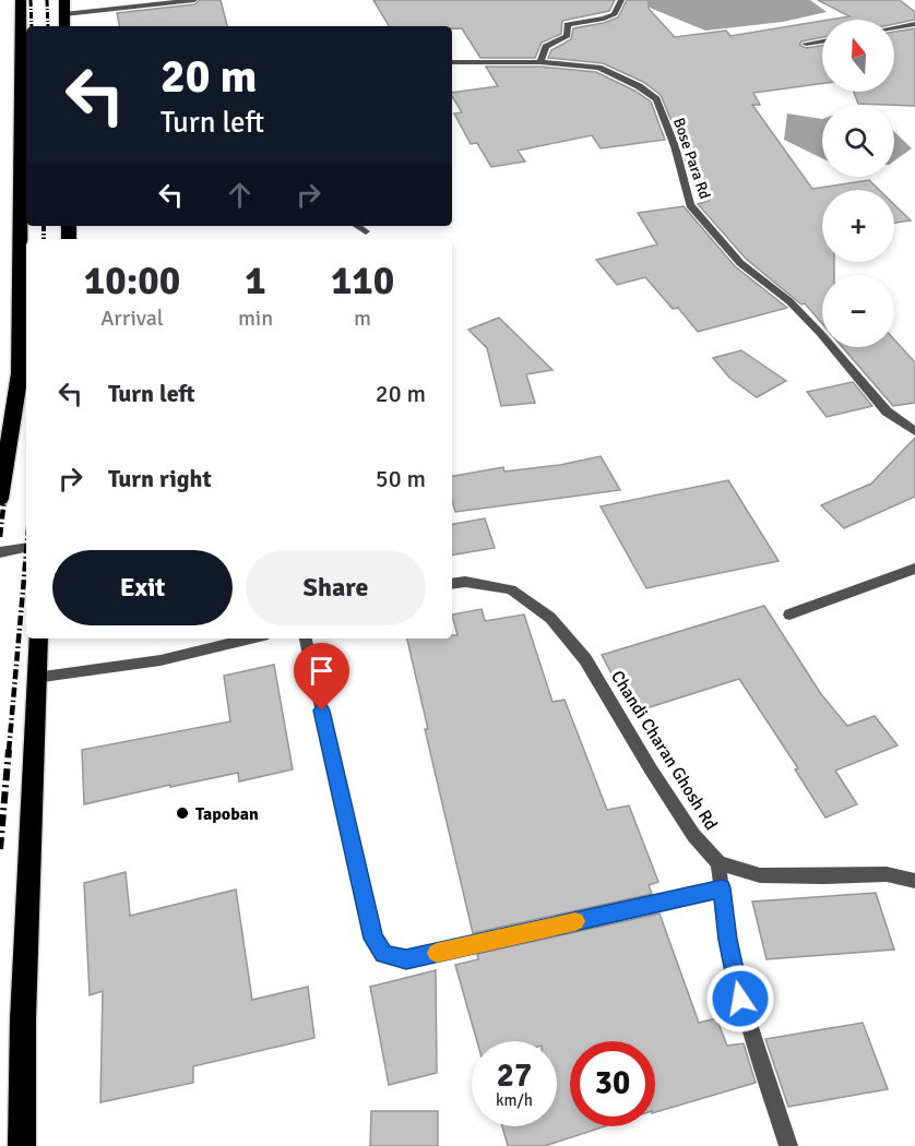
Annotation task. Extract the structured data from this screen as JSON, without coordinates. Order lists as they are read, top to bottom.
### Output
{
  "streets": {
    "street": ["Bose Para Rd", "Chandi Charan Ghosh Rd"]
  },
  "places": ["Tapoban"],
  "north": "top",
  "page": {
    "map_buttons": ["+", "−"],
    "turn": ["20 m", "Turn left"],
    "eta": [
      "10:00",
      "Arrival",
      "1",
      "min",
      "110",
      "m"
    ],
    "list": [
      {
        "name": "Turn left",
        "value": "20 m"
      },
      {
        "name": "Turn right",
        "value": "50 m"
      }
    ],
    "buttons": ["Exit", "Share"],
    "speed": "27 km/h",
    "limit": "30"
  }
}
